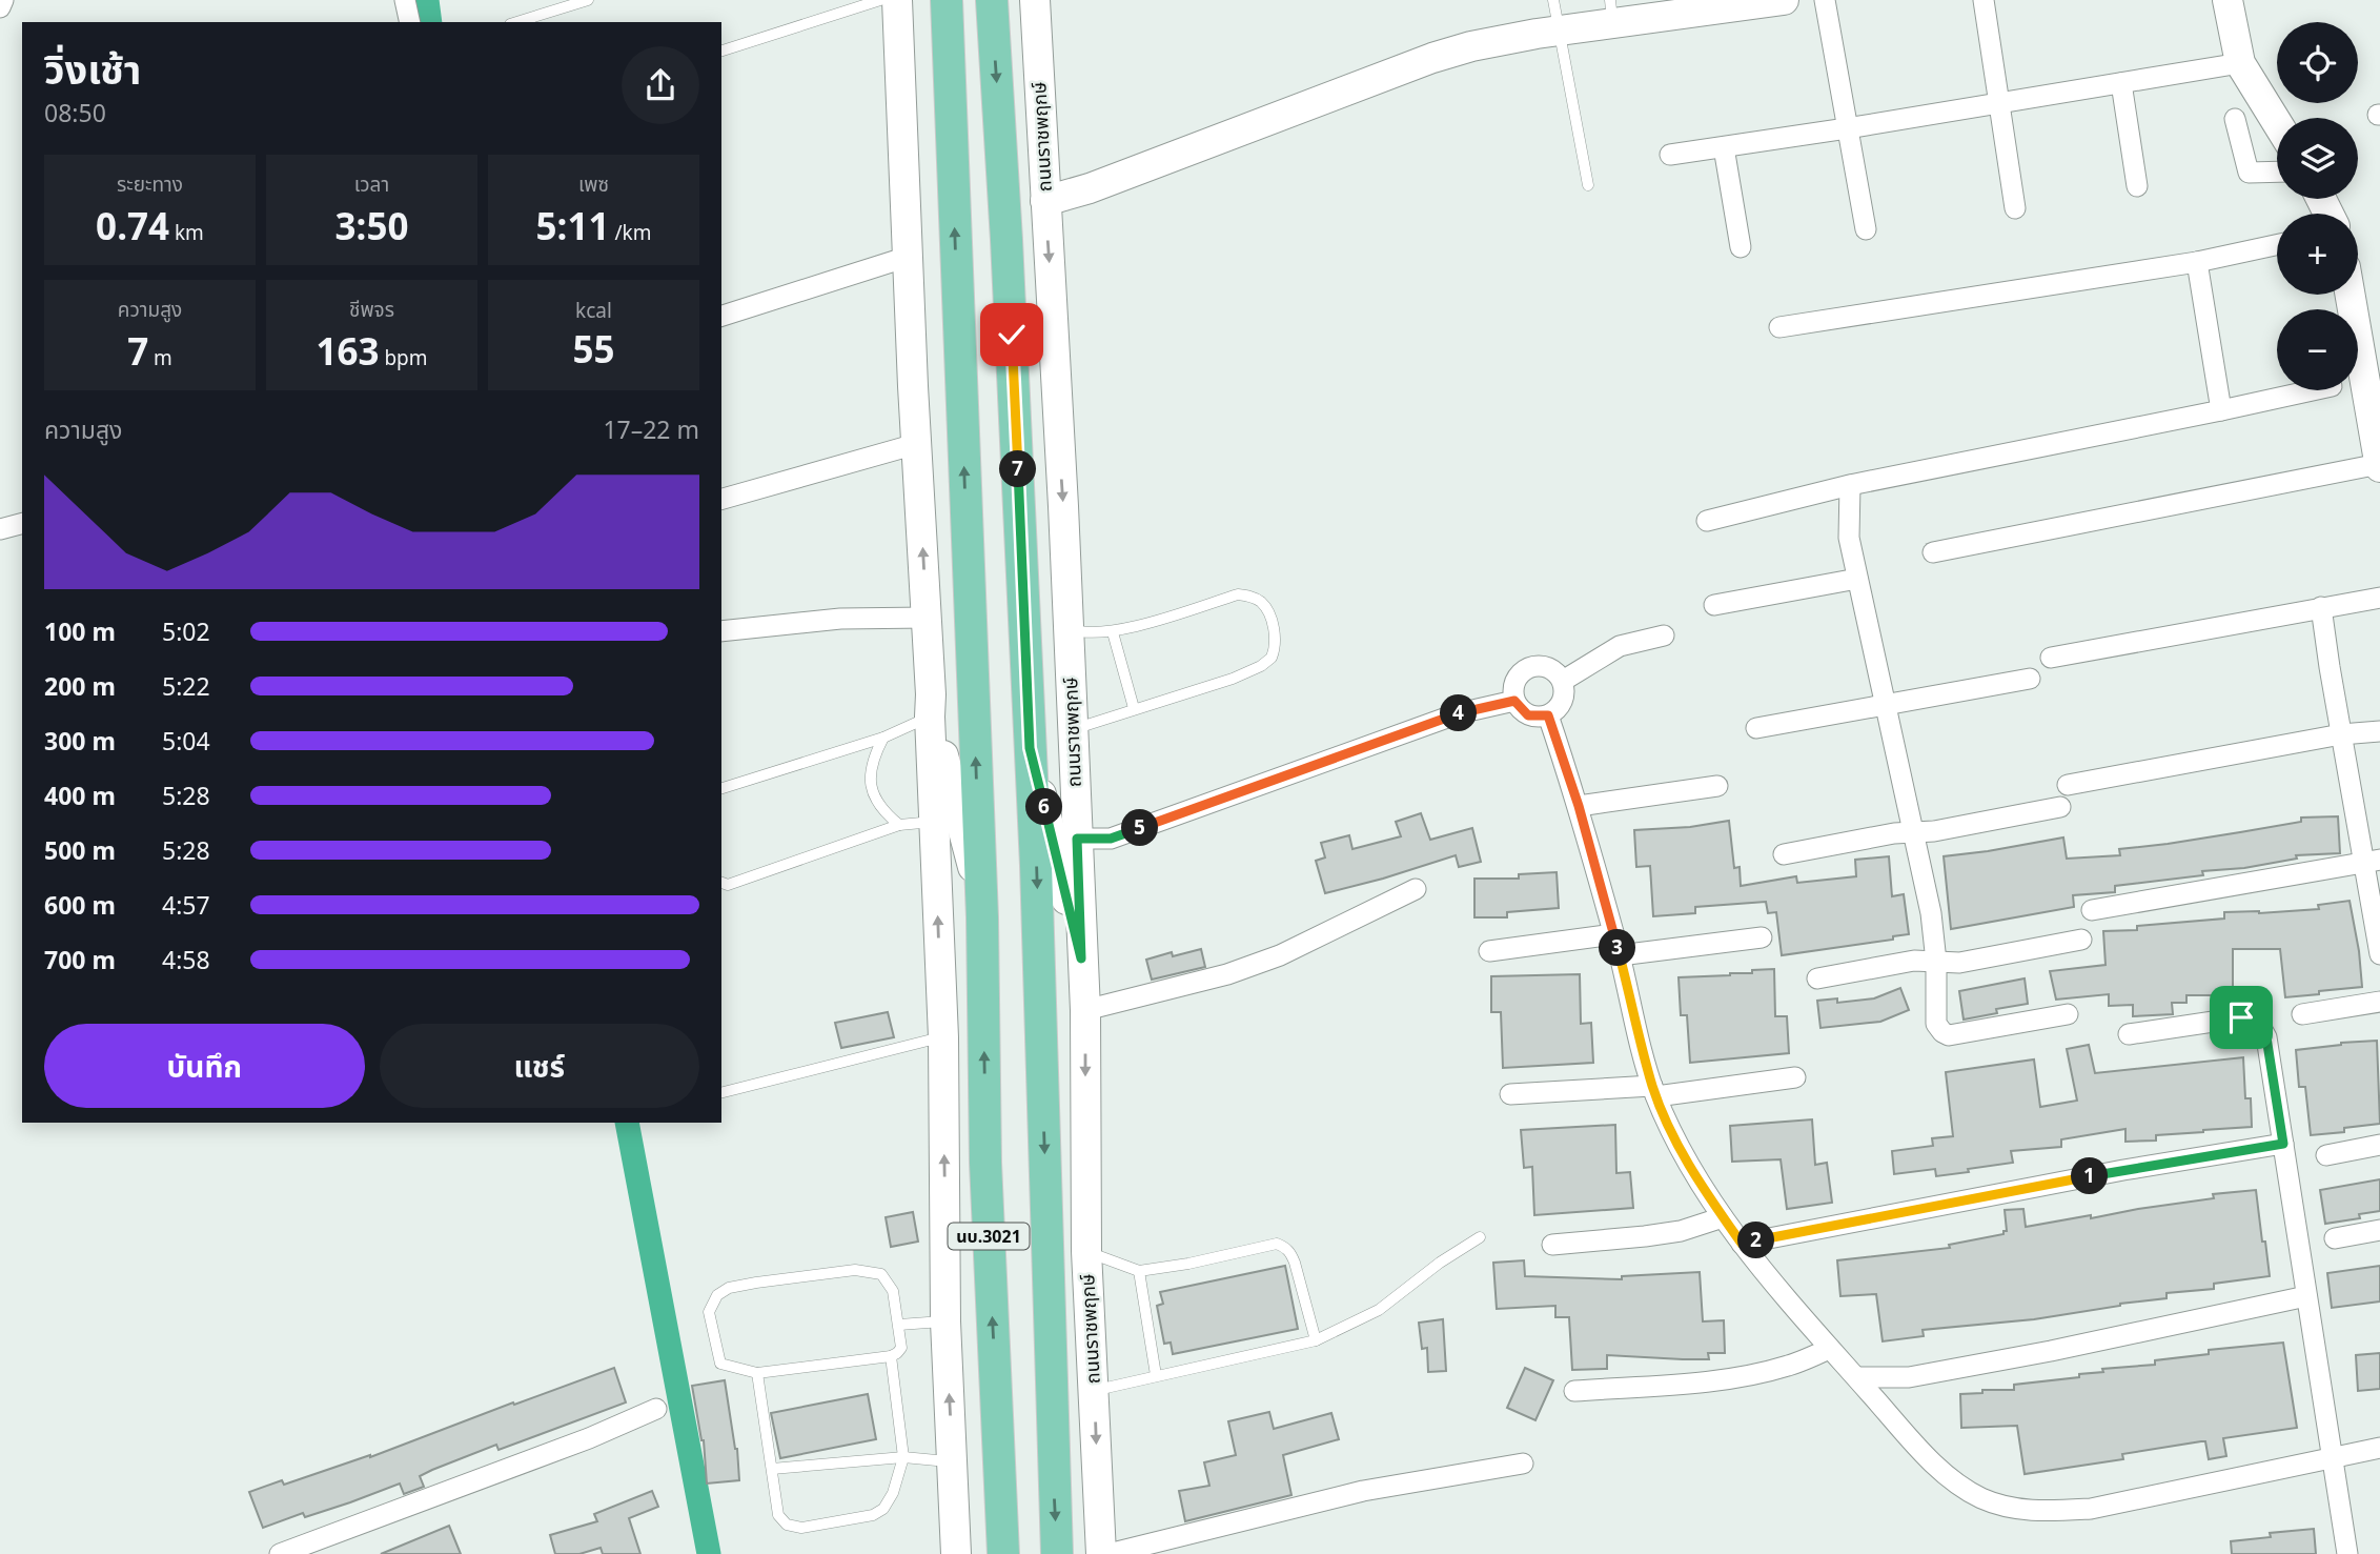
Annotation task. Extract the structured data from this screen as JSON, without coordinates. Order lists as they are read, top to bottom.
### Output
{
  "streets": {
    "main road": ["ถนนราชพฤกษ์", "นบ.3021"]
  },
  "page": {
    "map_buttons": ["+", "−"],
    "heading": ["วิ่งเช้า", "08:50"],
    "stats": [
      ["ระยะทาง", "0.74 km"],
      ["เวลา", "3:50"],
      ["เพซ", "5:11 /km"],
      ["ความสูง", "7 m"],
      ["ชีพจร", "163 bpm"],
      ["kcal", "55"]
    ],
    "chart": ["ความสูง", "17–22 m"],
    "pins": [
      "7",
      "4",
      "6",
      "5",
      "3",
      "1",
      "2"
    ],
    "list": [
      {
        "name": "100 m",
        "note": "5:02"
      },
      {
        "name": "200 m",
        "note": "5:22"
      },
      {
        "name": "300 m",
        "note": "5:04"
      },
      {
        "name": "400 m",
        "note": "5:28"
      },
      {
        "name": "500 m",
        "note": "5:28"
      },
      {
        "name": "600 m",
        "note": "4:57"
      },
      {
        "name": "700 m",
        "note": "4:58"
      }
    ],
    "buttons": ["บันทึก", "แชร์"]
  }
}
